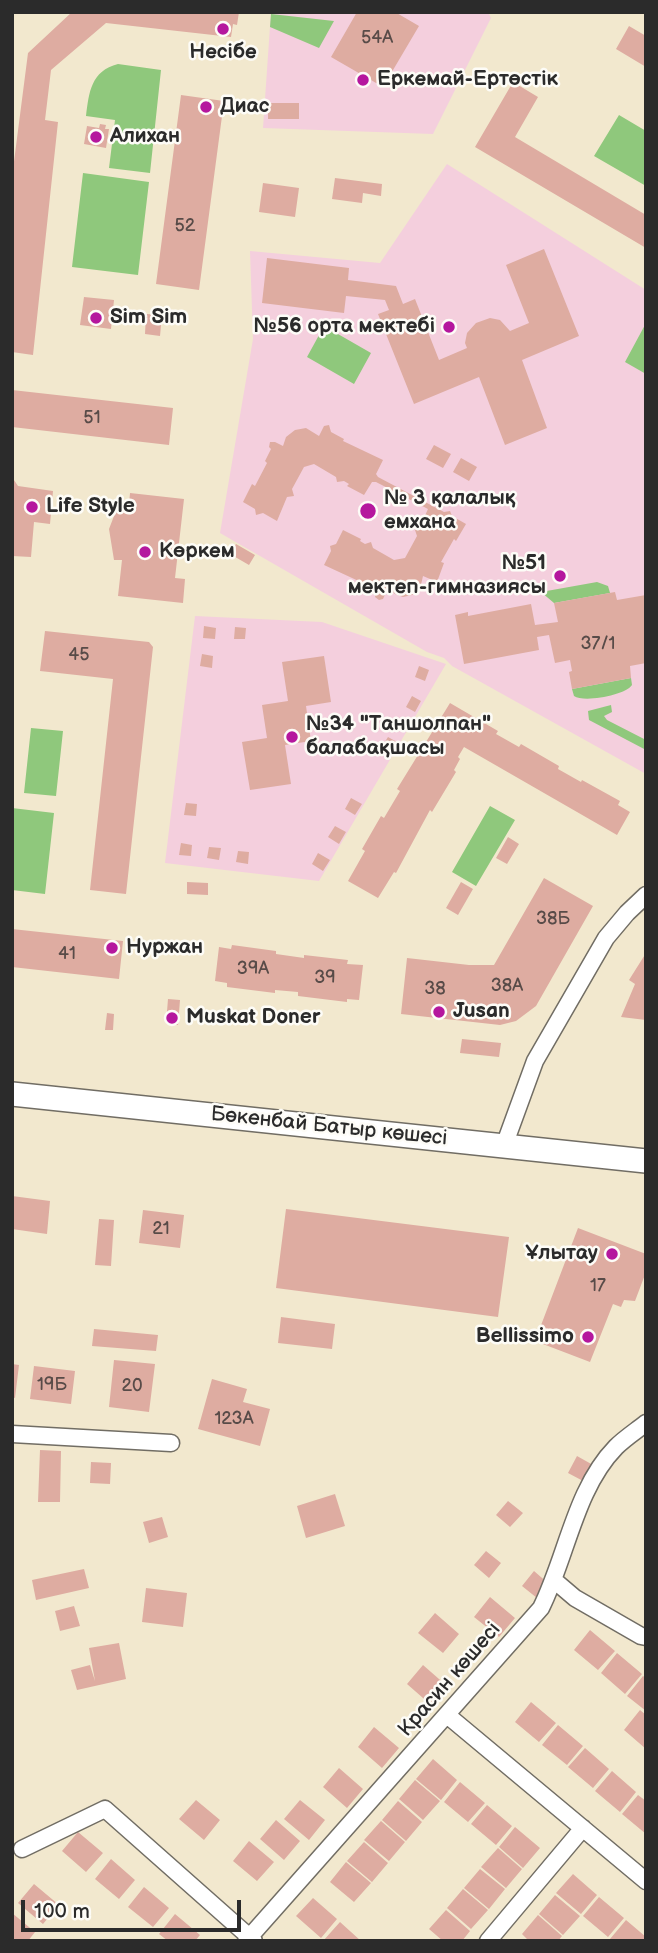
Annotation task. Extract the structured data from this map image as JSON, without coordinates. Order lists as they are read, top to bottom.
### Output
{
  "streets": {
    "main road": ["Бөкенбай Батыр көшесі"],
    "street": ["Красин көшесі"]
  },
  "places": [
    "Несібе",
    "Еркемай-Ертөстік",
    "Диас",
    "Алихан",
    "Sim Sim",
    "№56 орта мектебі",
    "Life Style",
    "№ 3 қалалық емхана",
    "Көркем",
    "№51 мектеп-гимназиясы",
    "№34 \"Таншолпан\" балабақшасы",
    "Нуржан",
    "Jusan",
    "Muskat Doner",
    "Ұлытау",
    "Bellissimo"
  ],
  "house_numbers": [
    "54А",
    "52",
    "51",
    "37/1",
    "45",
    "38Б",
    "41",
    "39А",
    "39",
    "38А",
    "38",
    "21",
    "17",
    "19Б",
    "20",
    "123А"
  ],
  "scale_bar": "100 m"
}
